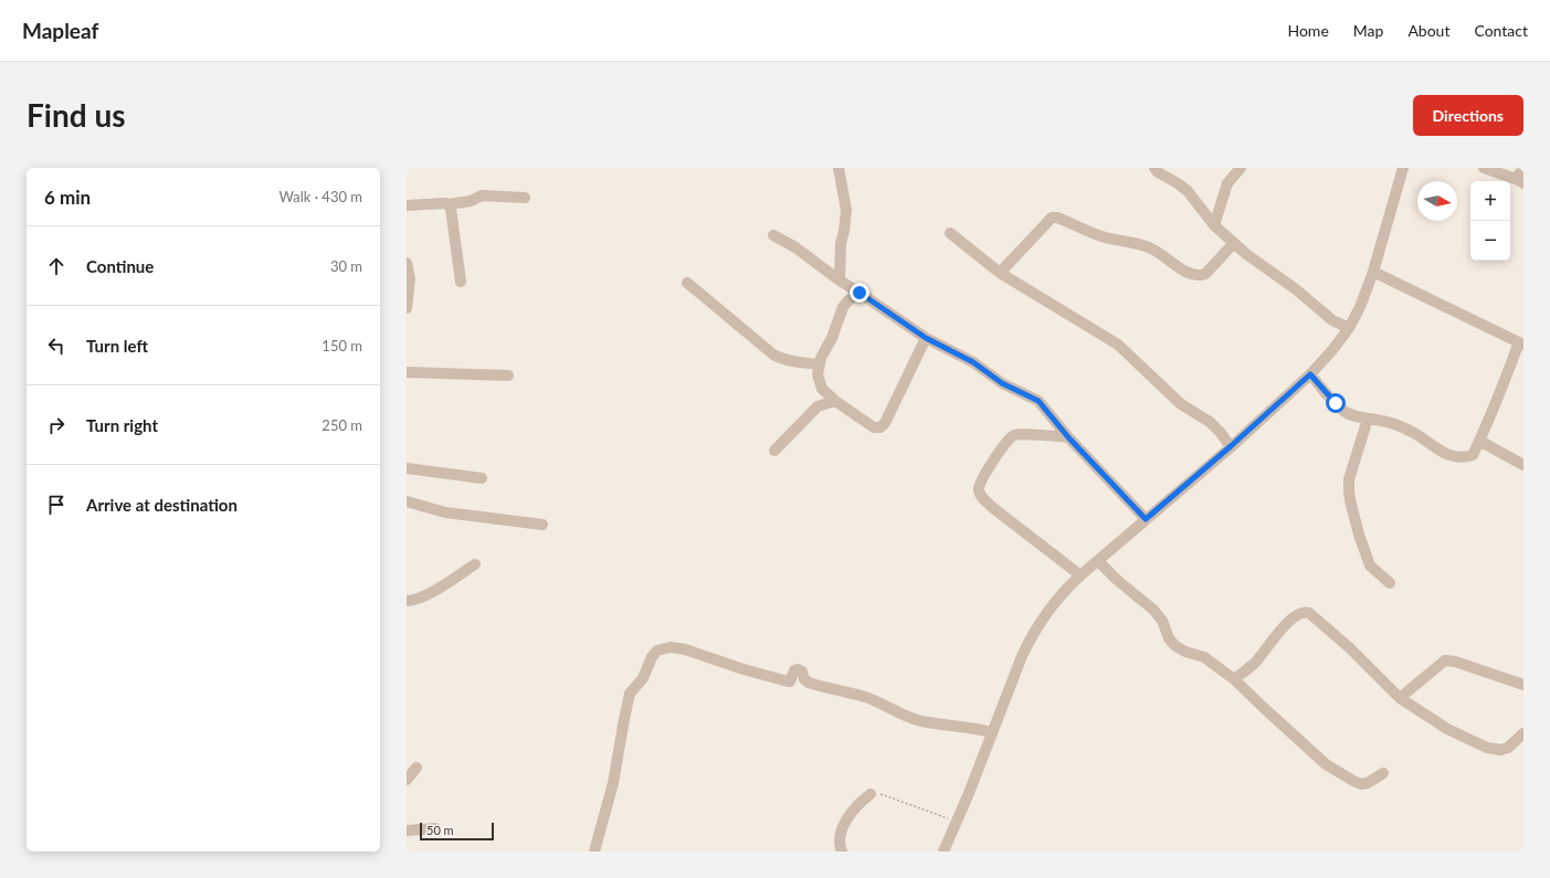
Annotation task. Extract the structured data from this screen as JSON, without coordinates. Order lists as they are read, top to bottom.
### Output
{
  "scale_bar": "50 m",
  "north": "right",
  "page": {
    "header": "Mapleaf",
    "nav": [
      "Home",
      "Map",
      "About",
      "Contact"
    ],
    "buttons": "Directions",
    "title": "Find us",
    "heading": ["6 min", "Walk · 430 m"],
    "map_buttons": ["+", "−"],
    "list": [
      ["Continue", "30 m"],
      ["Turn left", "150 m"],
      ["Turn right", "250 m"],
      "Arrive at destination"
    ],
    "scale": "50 m"
  }
}
